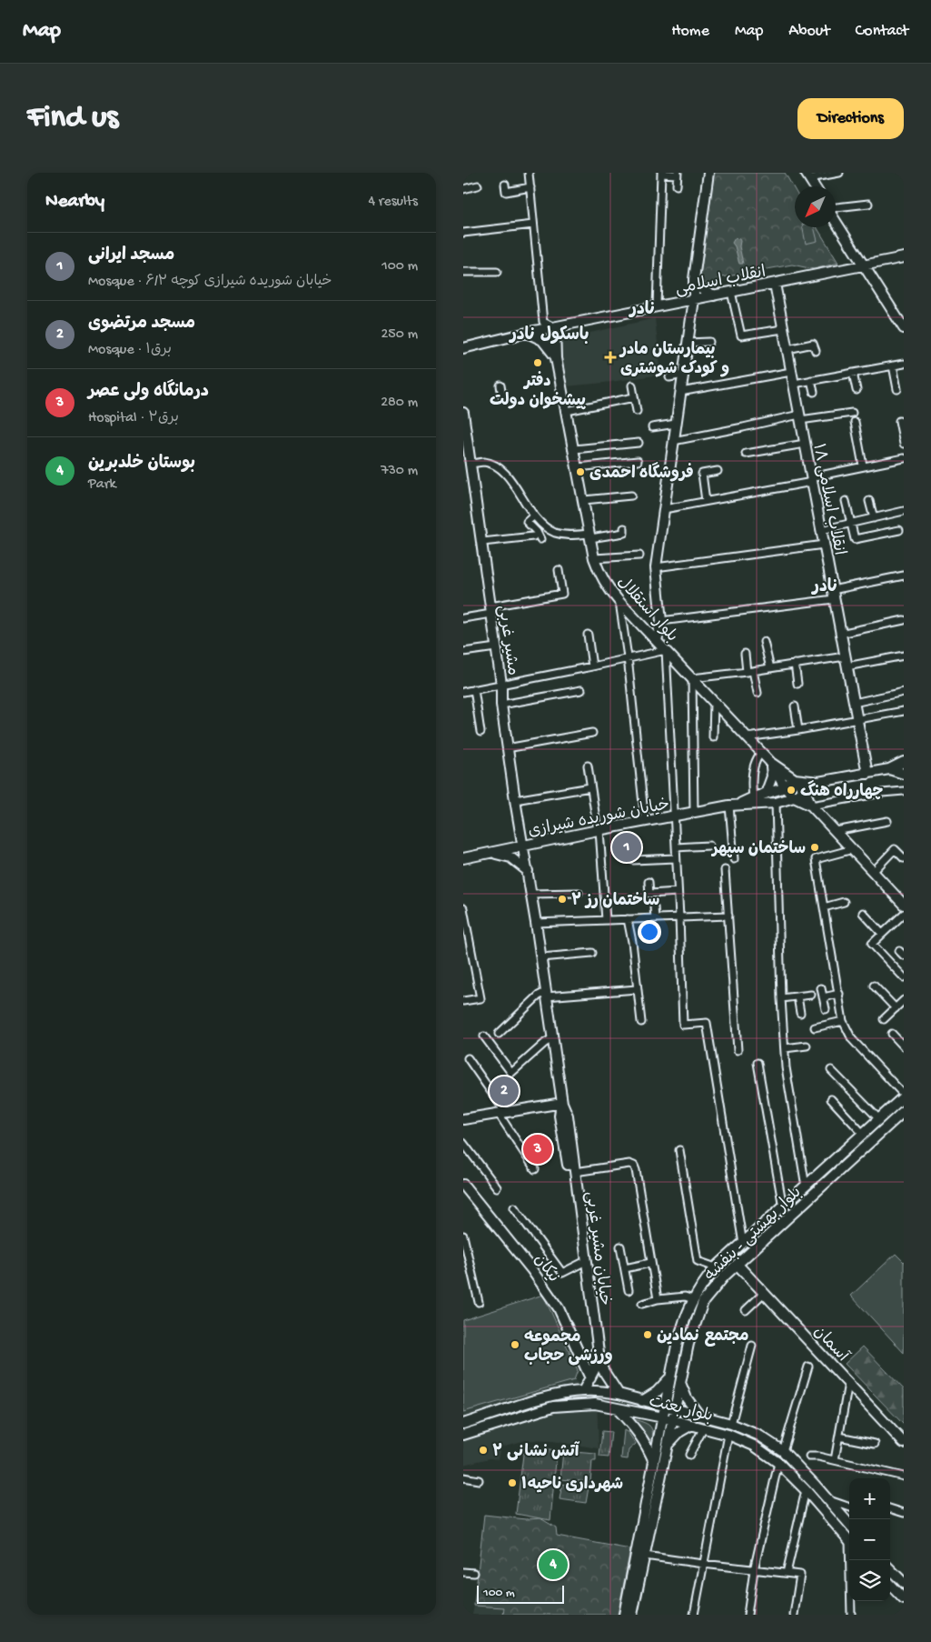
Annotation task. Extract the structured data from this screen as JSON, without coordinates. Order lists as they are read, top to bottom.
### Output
{
  "streets": {
    "main road": [
      "انقلاب اسلامی",
      "۱۸ انقلاب اسلامی",
      "بلوار استقلال",
      "مشیر غربی",
      "خیابان شوریده شیرازی",
      "بلوار بهشتی - بنفشه",
      "خیابان مشیر غربی",
      "نیکان",
      "آسمان",
      "بلوار بعثت"
    ]
  },
  "crossings": [
    ["انقلاب اسلامی", "۱۸ انقلاب اسلامی"],
    ["انقلاب اسلامی", "بلوار استقلال"],
    ["بلوار استقلال", "خیابان شوریده شیرازی"],
    ["مشیر غربی", "خیابان شوریده شیرازی"],
    ["مشیر غربی", "خیابان مشیر غربی"],
    ["بلوار بهشتی - بنفشه", "آسمان"],
    ["بلوار بهشتی - بنفشه", "بلوار بعثت"],
    ["خیابان مشیر غربی", "نیکان"],
    ["خیابان مشیر غربی", "بلوار بعثت"]
  ],
  "districts": ["نادر", "باسکول نادر", "نادر"],
  "places": {
    "health": ["بیمارستان مادر و کودک شوشتری"],
    "other": [
      "دفتر پیشخوان دولت",
      "فروشگاه احمدی",
      "چهارراه هنگ",
      "ساختمان سپهر",
      "ساختمان رز ۲",
      "مجتمع نمادین",
      "مجموعه ورزشی حجاب",
      "آتش نشانی ۲",
      "شهرداری ناحیه۱"
    ]
  },
  "scale_bar": "100 m",
  "north": "bottom left",
  "page": {
    "header": "Map",
    "nav": [
      "Home",
      "Map",
      "About",
      "Contact"
    ],
    "buttons": "Directions",
    "title": "Find us",
    "heading": ["Nearby", "4 results"],
    "list": [
      {
        "mark": "1",
        "name": "مسجد ایرانی",
        "note": "Mosque · خیابان شوریده شیرازی کوچه ۶/۲",
        "value": "100 m"
      },
      {
        "mark": "2",
        "name": "مسجد مرتضوی",
        "note": "Mosque · برق۱",
        "value": "250 m"
      },
      {
        "mark": "3",
        "name": "درمانگاه ولی عصر",
        "note": "Hospital · برق۲",
        "value": "280 m"
      },
      {
        "mark": "4",
        "name": "بوستان خلدبرین",
        "note": "Park",
        "value": "730 m"
      }
    ],
    "pins": [
      "1",
      "2",
      "3",
      "4"
    ],
    "map_buttons": ["+", "−"],
    "scale": "100 m"
  }
}
